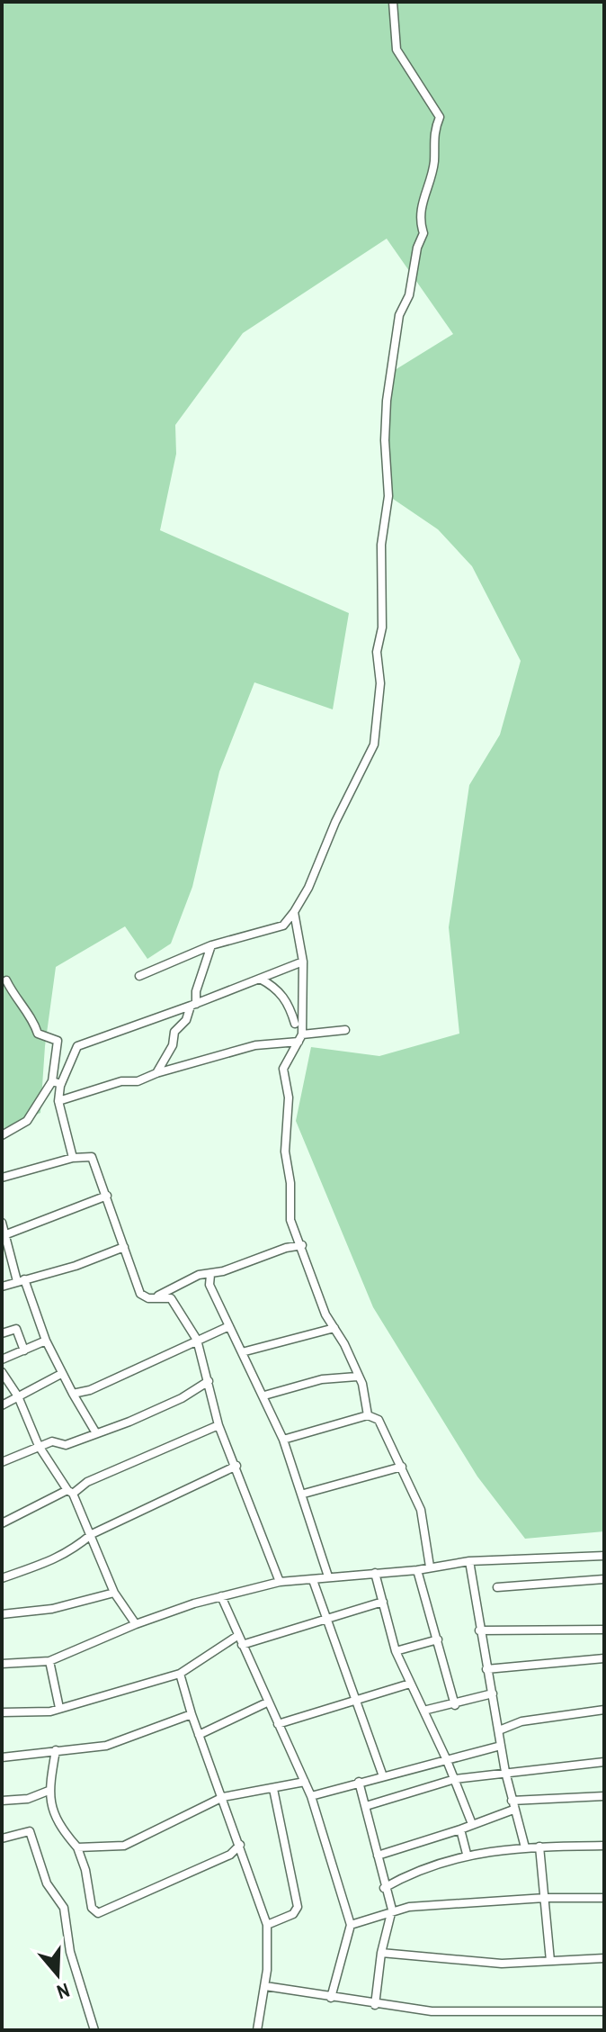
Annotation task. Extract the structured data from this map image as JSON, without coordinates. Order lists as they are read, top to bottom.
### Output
{
  "north": "bottom"
}
